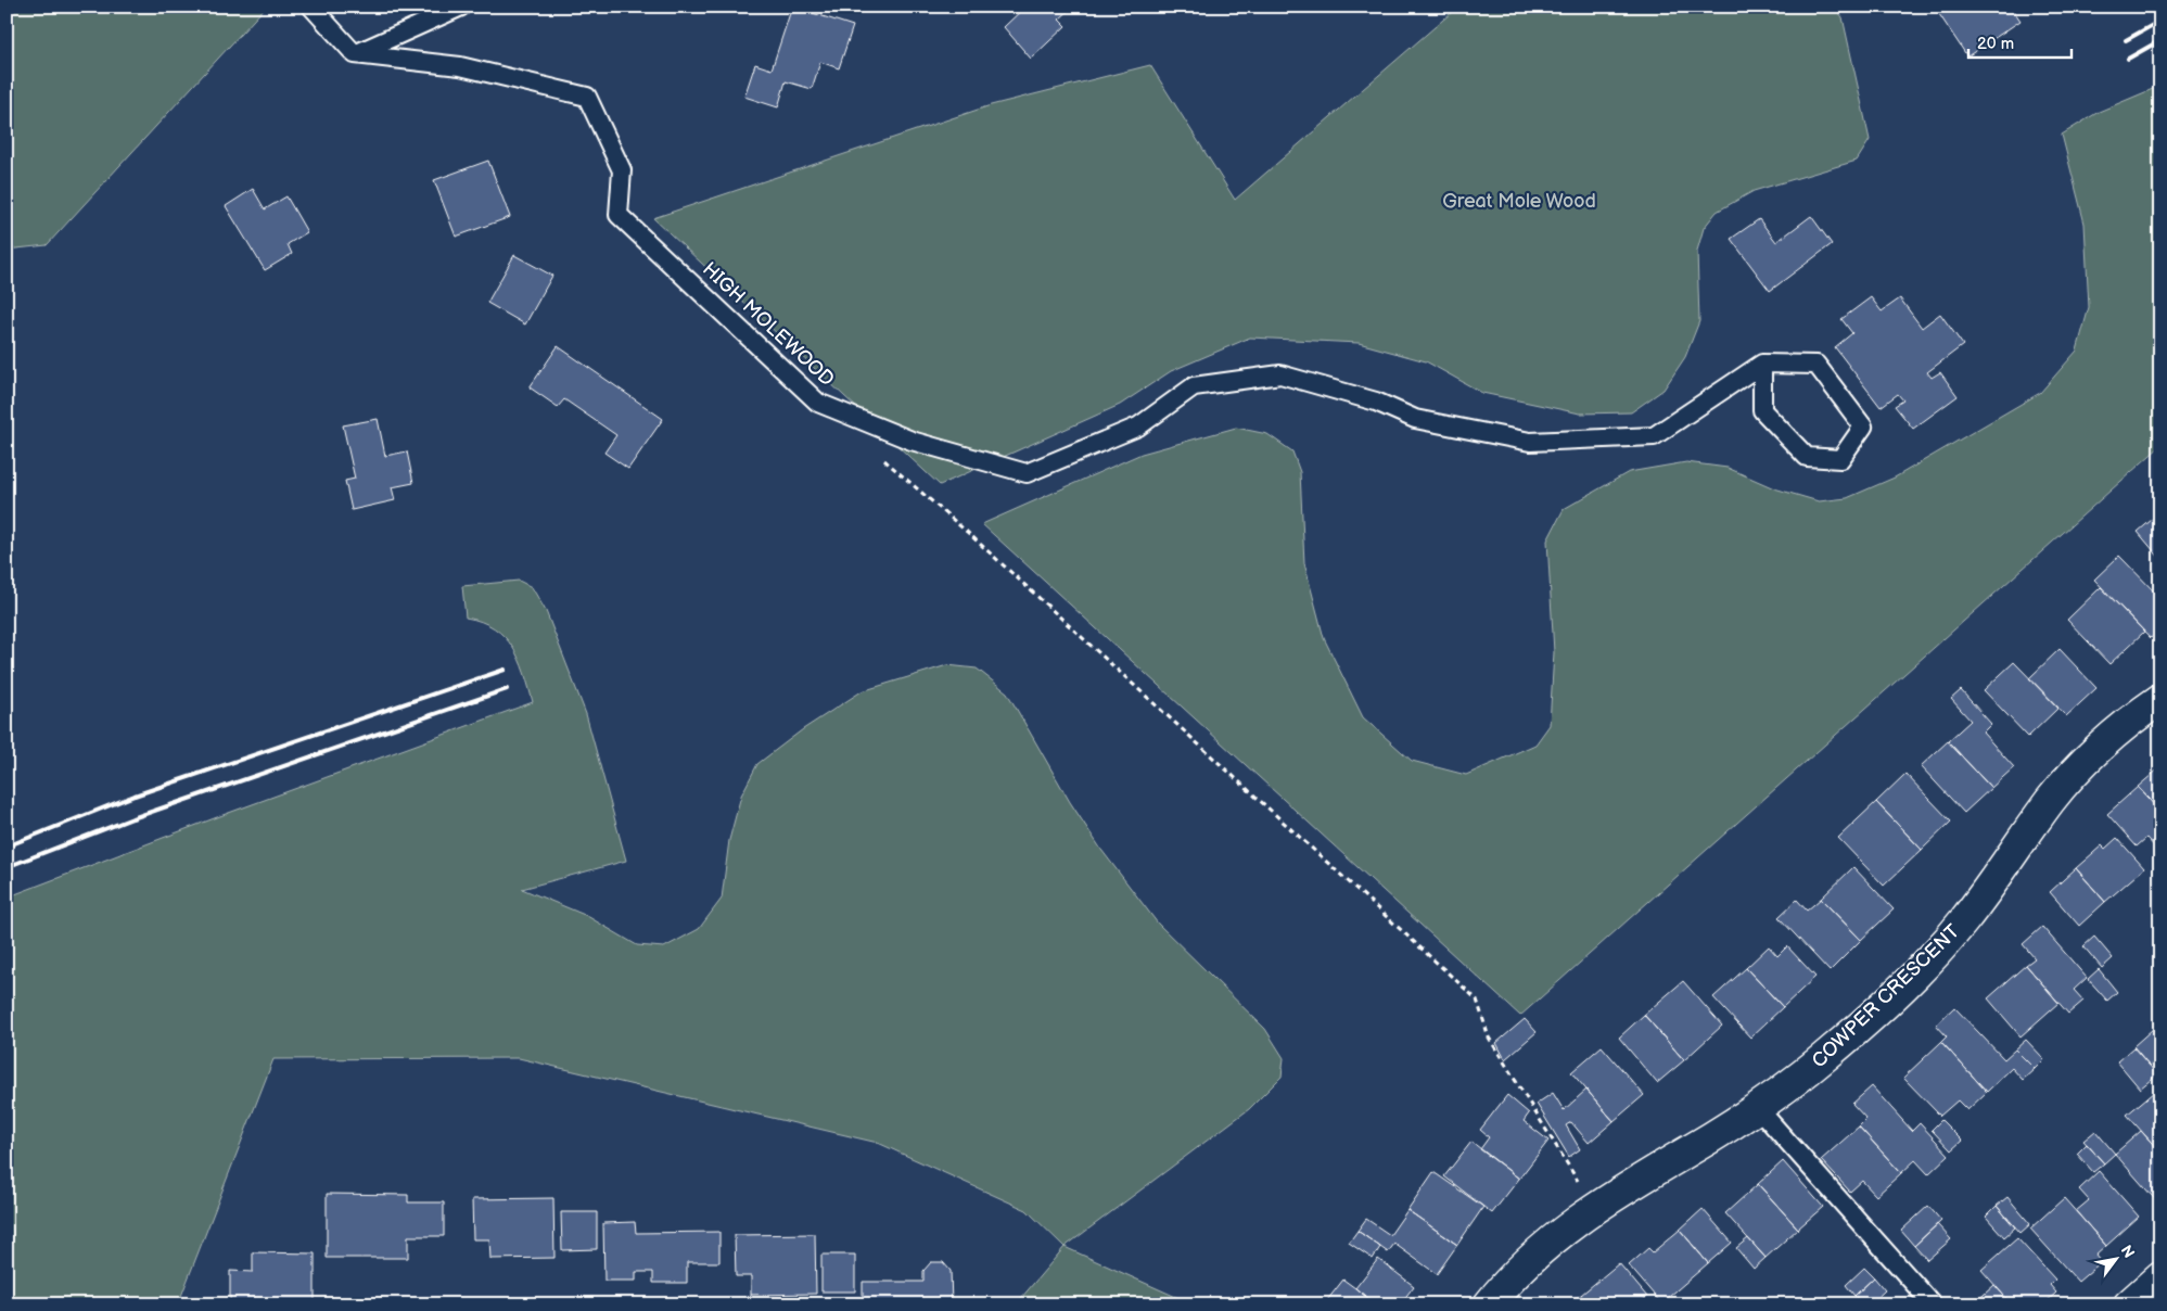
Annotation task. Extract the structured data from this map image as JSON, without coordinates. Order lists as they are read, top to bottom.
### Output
{
  "streets": {
    "street": ["COWPER CRESCENT"],
    "lane": ["HIGH MOLEWOOD"]
  },
  "parks": ["Great Mole Wood"],
  "scale_bar": "20 m",
  "north": "top right"
}
